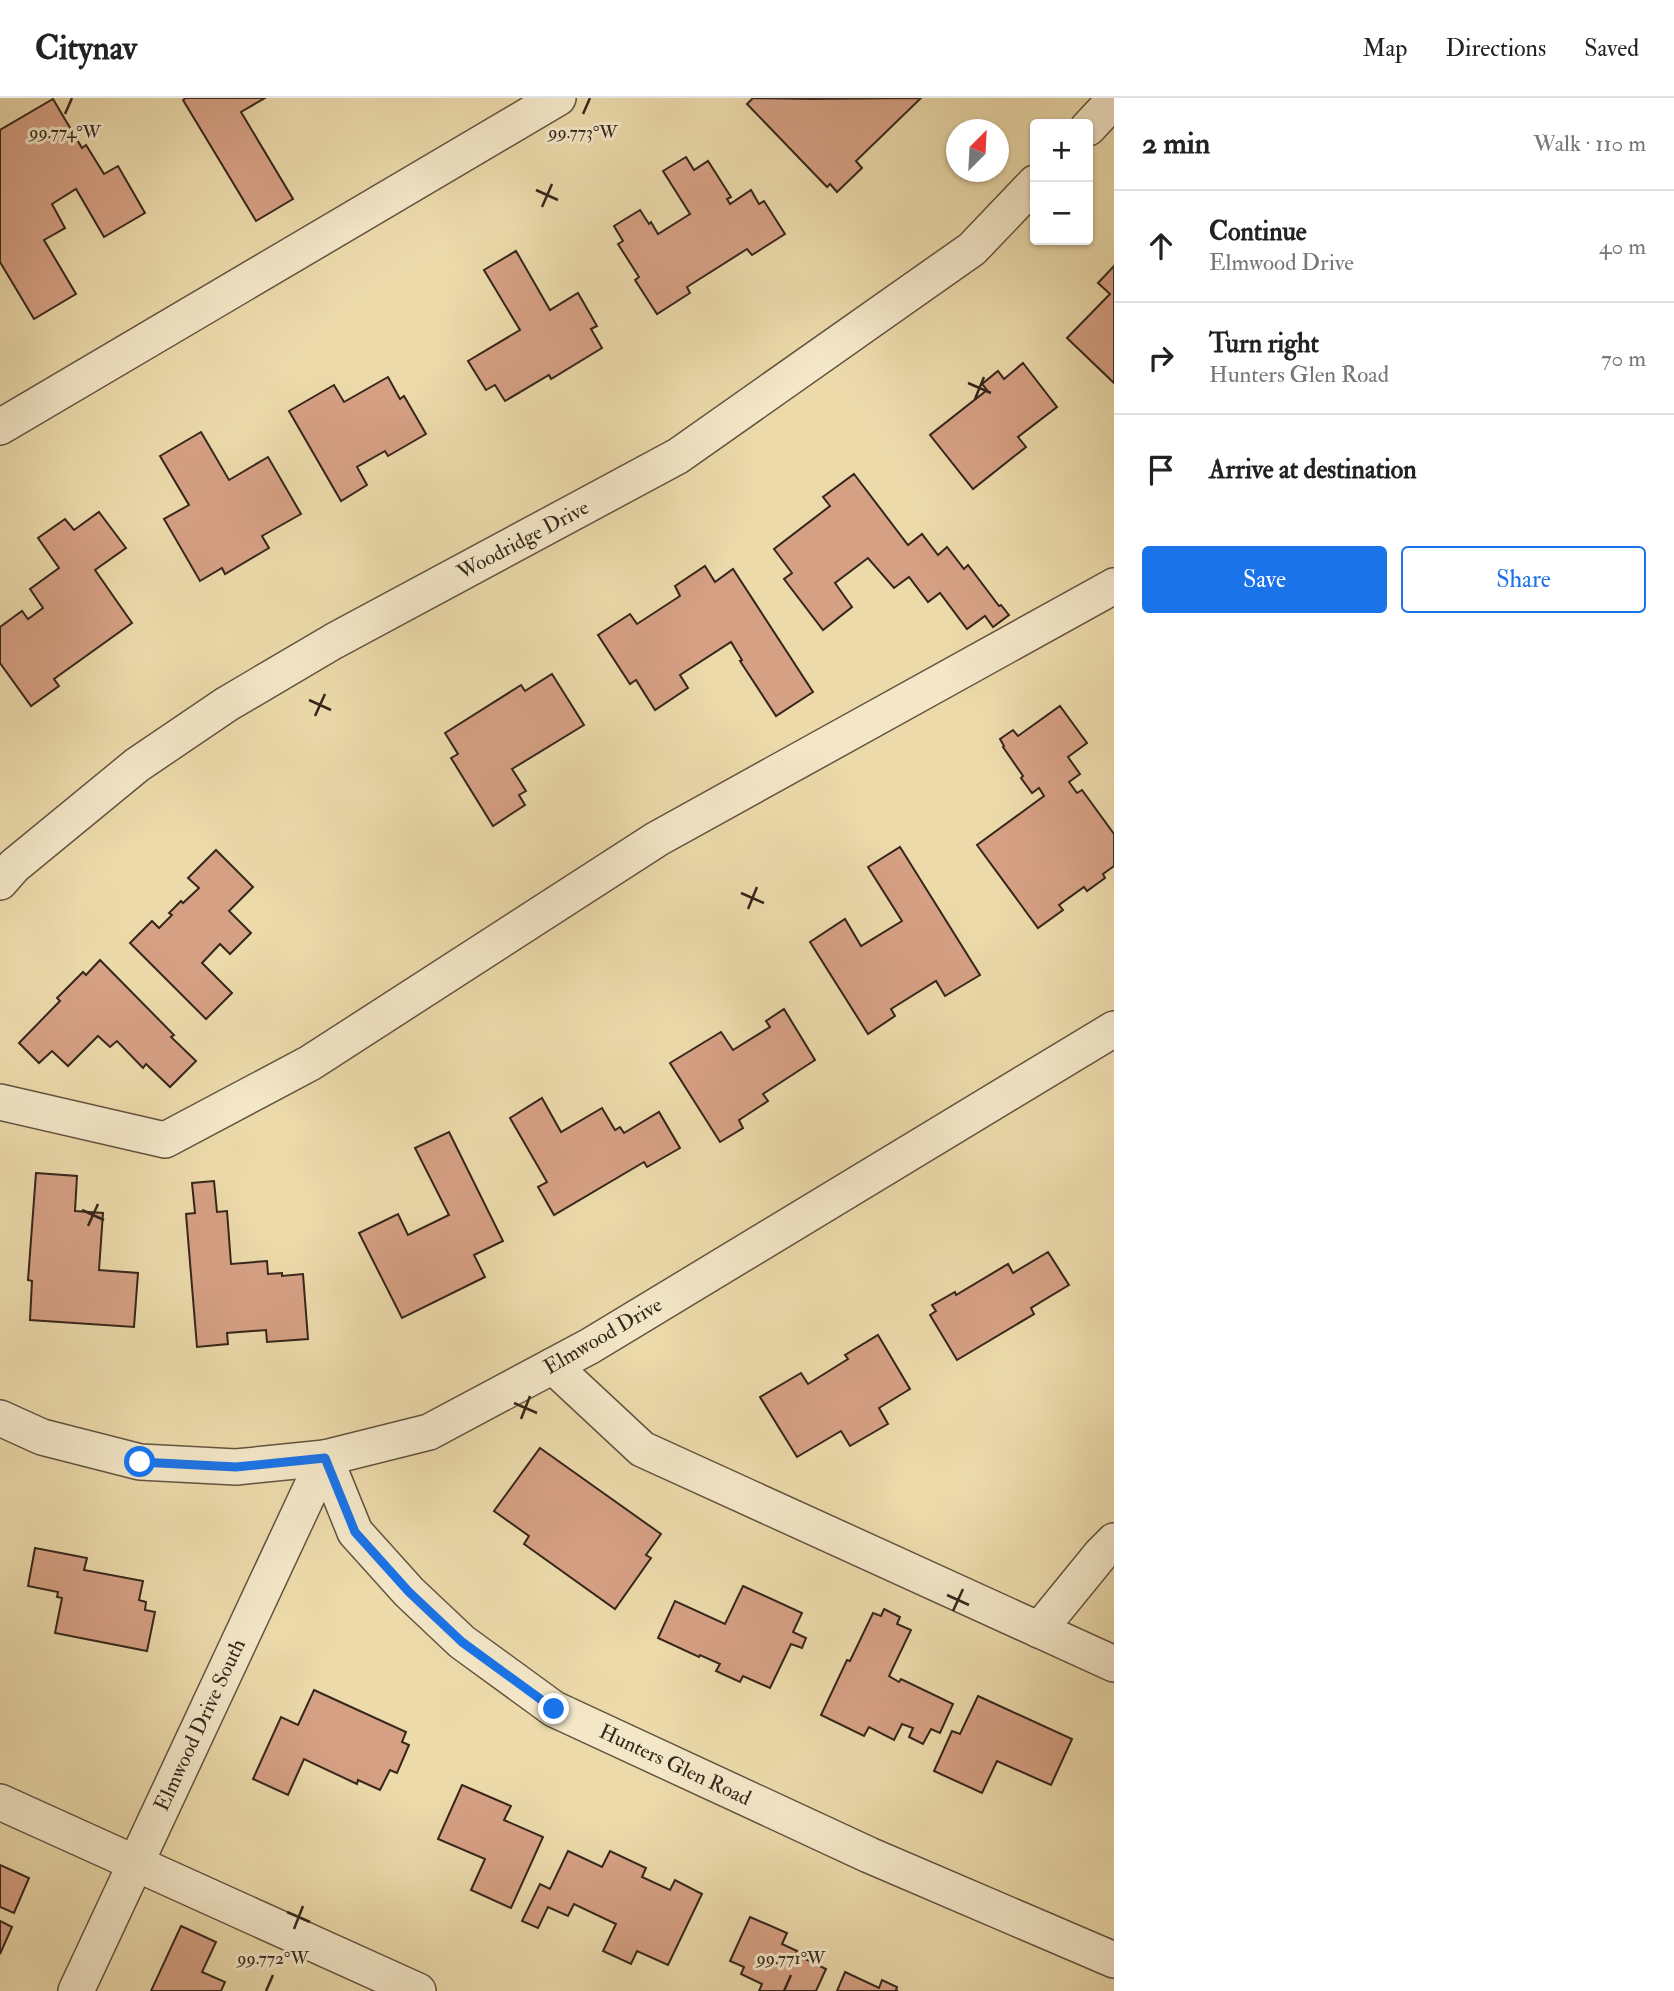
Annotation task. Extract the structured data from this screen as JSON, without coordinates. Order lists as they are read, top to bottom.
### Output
{
  "streets": {
    "street": [
      "Woodridge Drive",
      "Elmwood Drive",
      "Elmwood Drive South",
      "Hunters Glen Road"
    ]
  },
  "crossings": [
    ["Elmwood Drive", "Elmwood Drive South"],
    ["Elmwood Drive", "Hunters Glen Road"],
    ["Elmwood Drive South", "Hunters Glen Road"]
  ],
  "north": "top right",
  "page": {
    "header": "Citynav",
    "nav": ["Map", "Directions", "Saved"],
    "heading": ["2 min", "Walk · 110 m"],
    "map_buttons": ["+", "−"],
    "list": [
      ["Continue", "Elmwood Drive", "40 m"],
      ["Turn right", "Hunters Glen Road", "70 m"],
      "Arrive at destination"
    ],
    "buttons": ["Save", "Share"]
  },
  "coordinates": [
    "99.774°W",
    "99.773°W",
    "99.772°W",
    "99.771°W"
  ]
}
